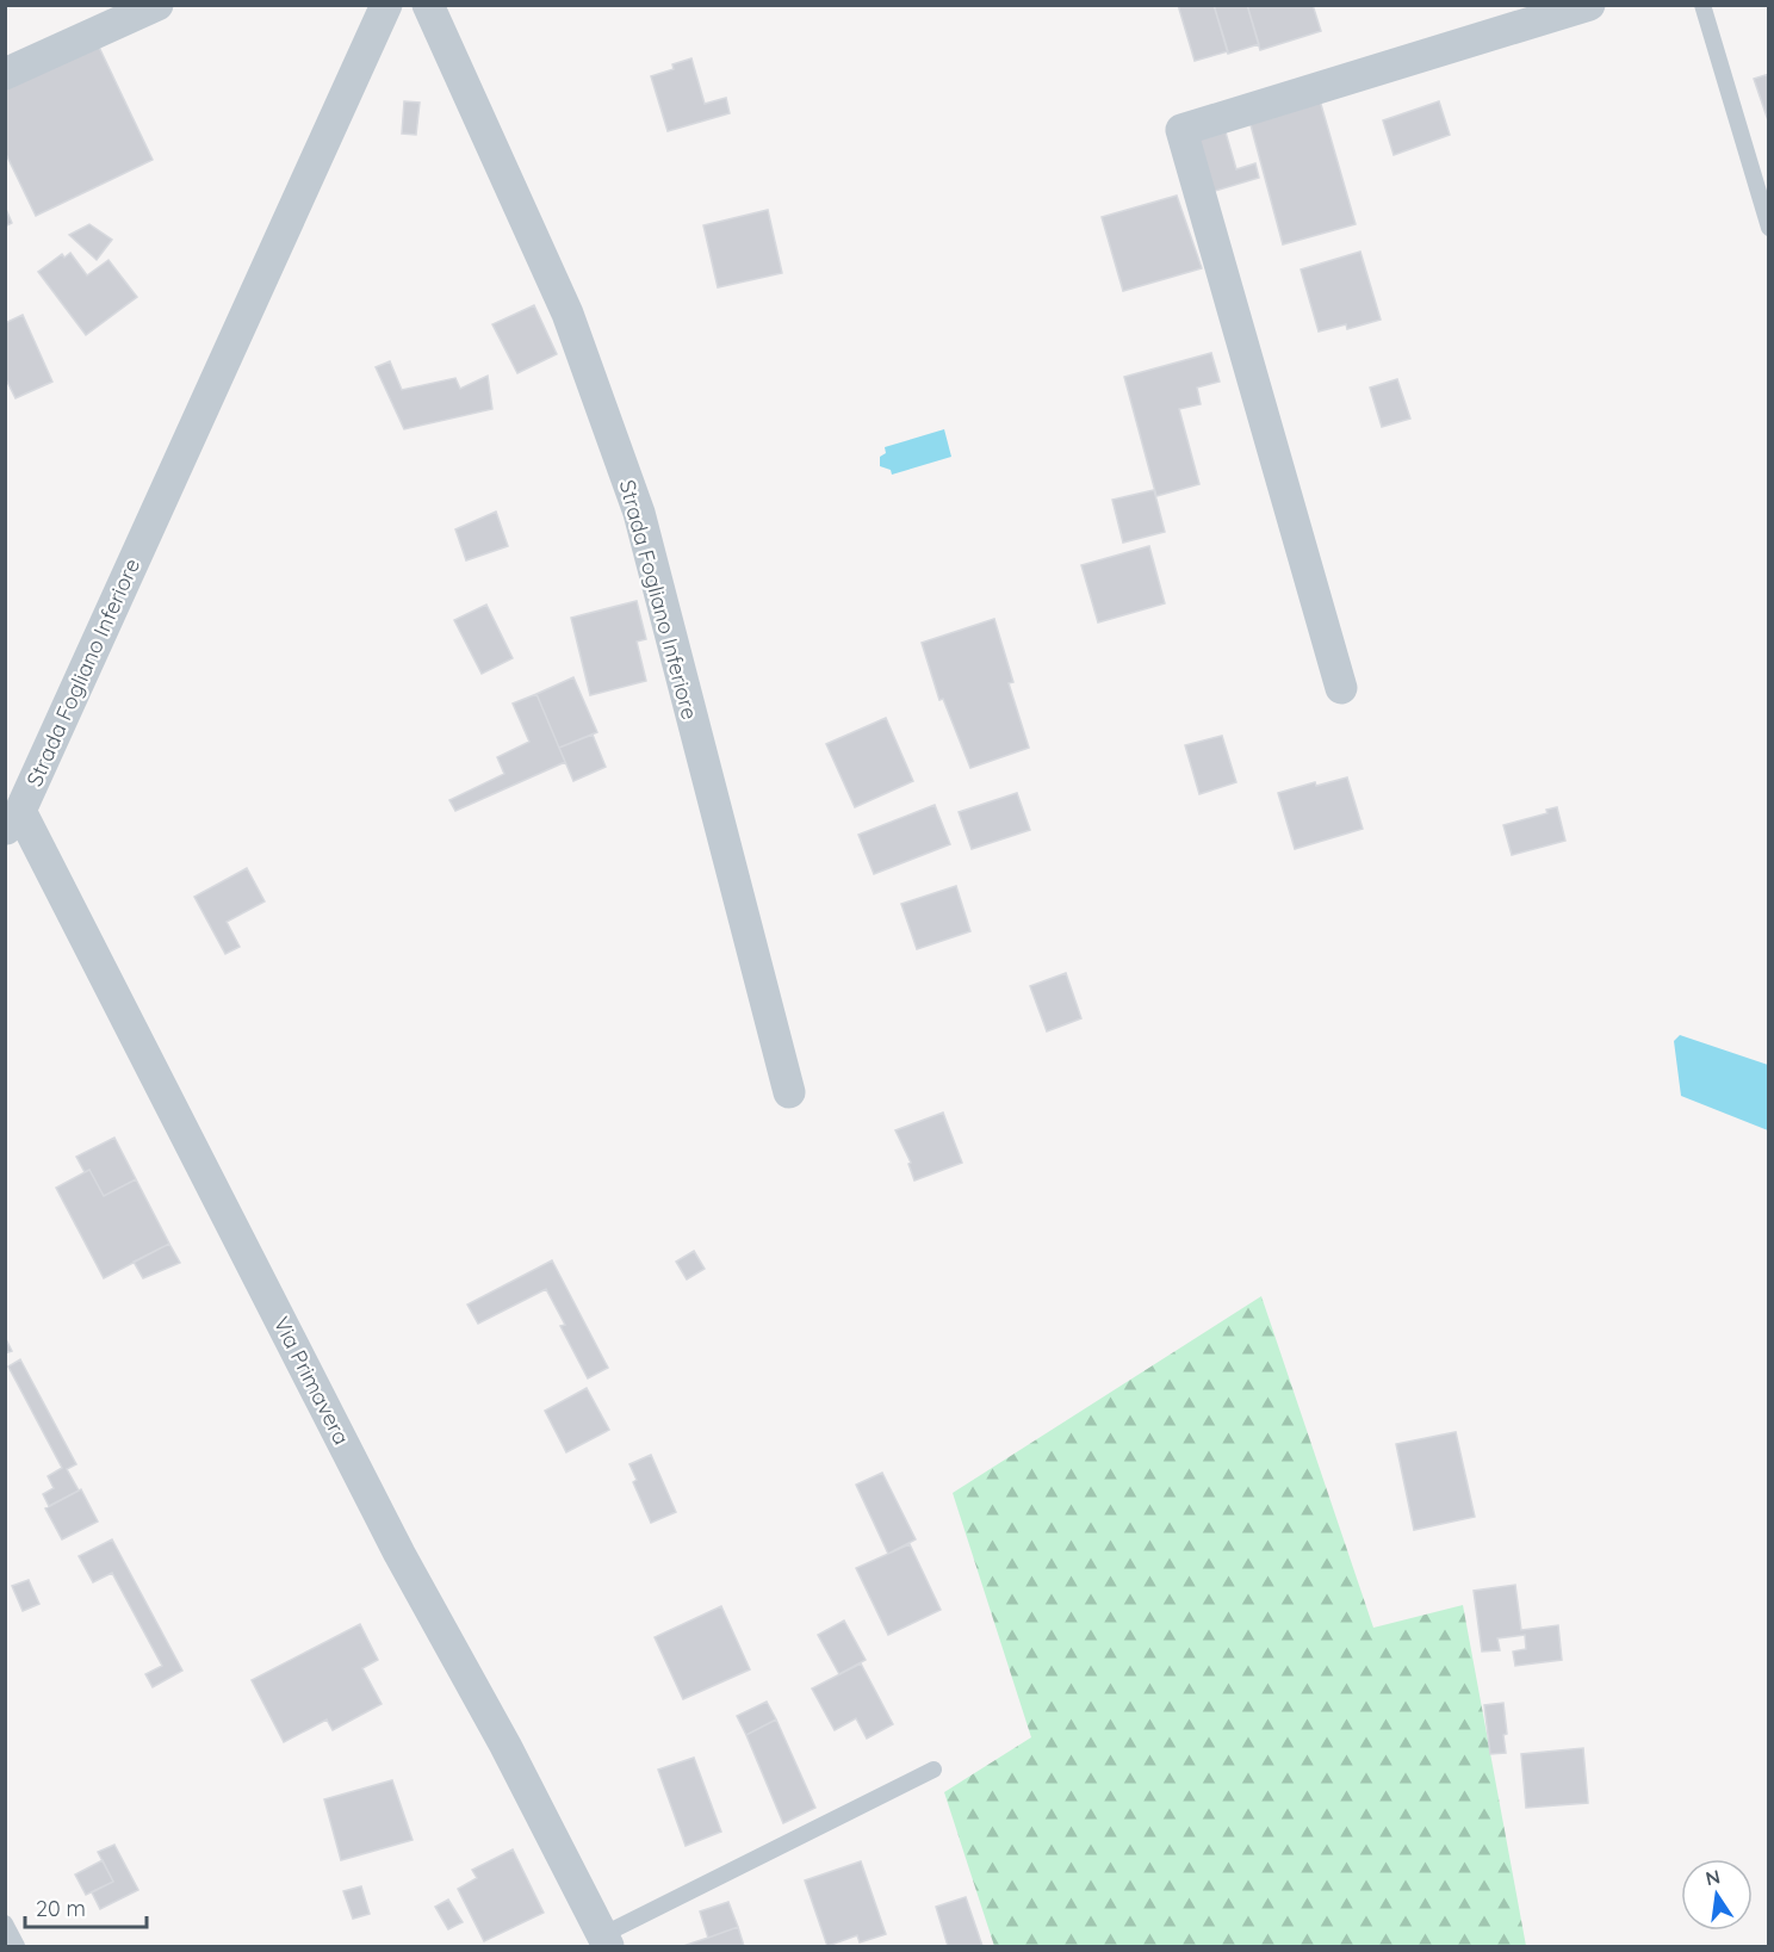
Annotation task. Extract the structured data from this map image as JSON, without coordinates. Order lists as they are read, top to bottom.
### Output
{
  "streets": {
    "street": ["Strada Fogliano Inferiore", "Via Primavera"]
  },
  "crossings": [
    ["Strada Fogliano Inferiore", "Via Primavera"]
  ],
  "scale_bar": "20 m",
  "north": "top"
}
